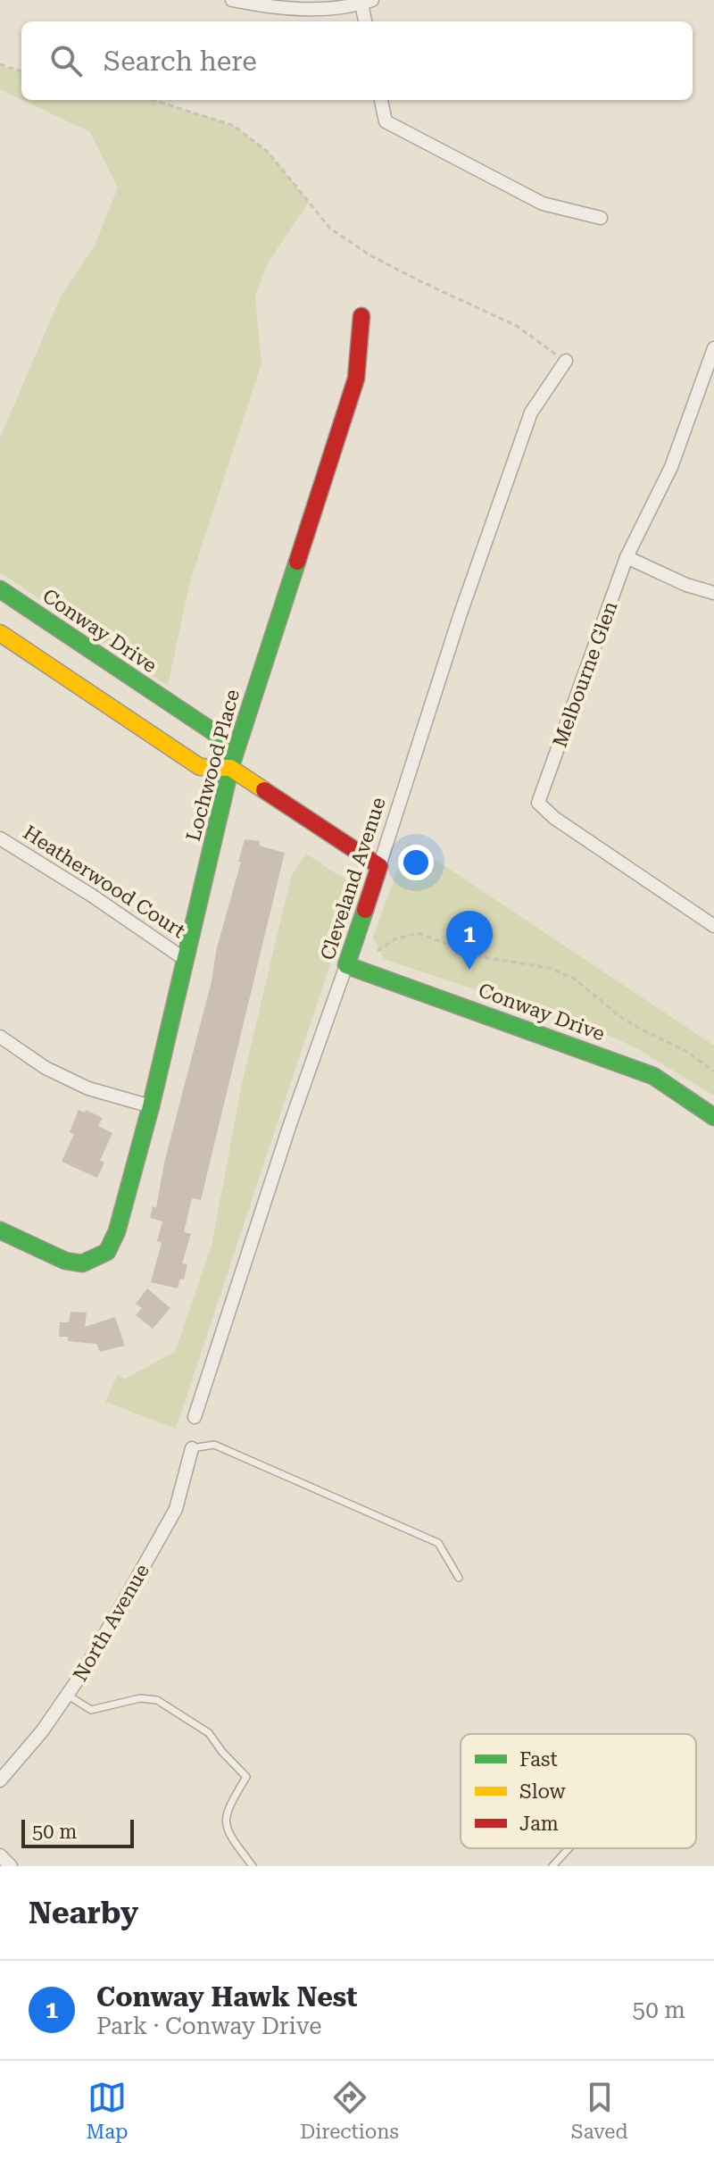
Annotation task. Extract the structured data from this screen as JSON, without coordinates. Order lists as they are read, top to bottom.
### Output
{
  "streets": {
    "street": [
      "Conway Drive",
      "Melbourne Glen",
      "Lochwood Place",
      "Cleveland Avenue",
      "Heatherwood Court",
      "North Avenue"
    ]
  },
  "crossings": [
    ["Conway Drive", "Lochwood Place"],
    ["Conway Drive", "Cleveland Avenue"],
    ["Lochwood Place", "Heatherwood Court"]
  ],
  "legend": ["Fast", "Slow", "Jam"],
  "scale_bar": "50 m",
  "page": {
    "search": "Search here",
    "pins": "1",
    "scale": "50 m",
    "heading": "Nearby",
    "list": [
      {
        "mark": "1",
        "name": "Conway Hawk Nest",
        "note": "Park · Conway Drive",
        "value": "50 m"
      }
    ],
    "nav": ["Map", "Directions", "Saved"]
  }
}
